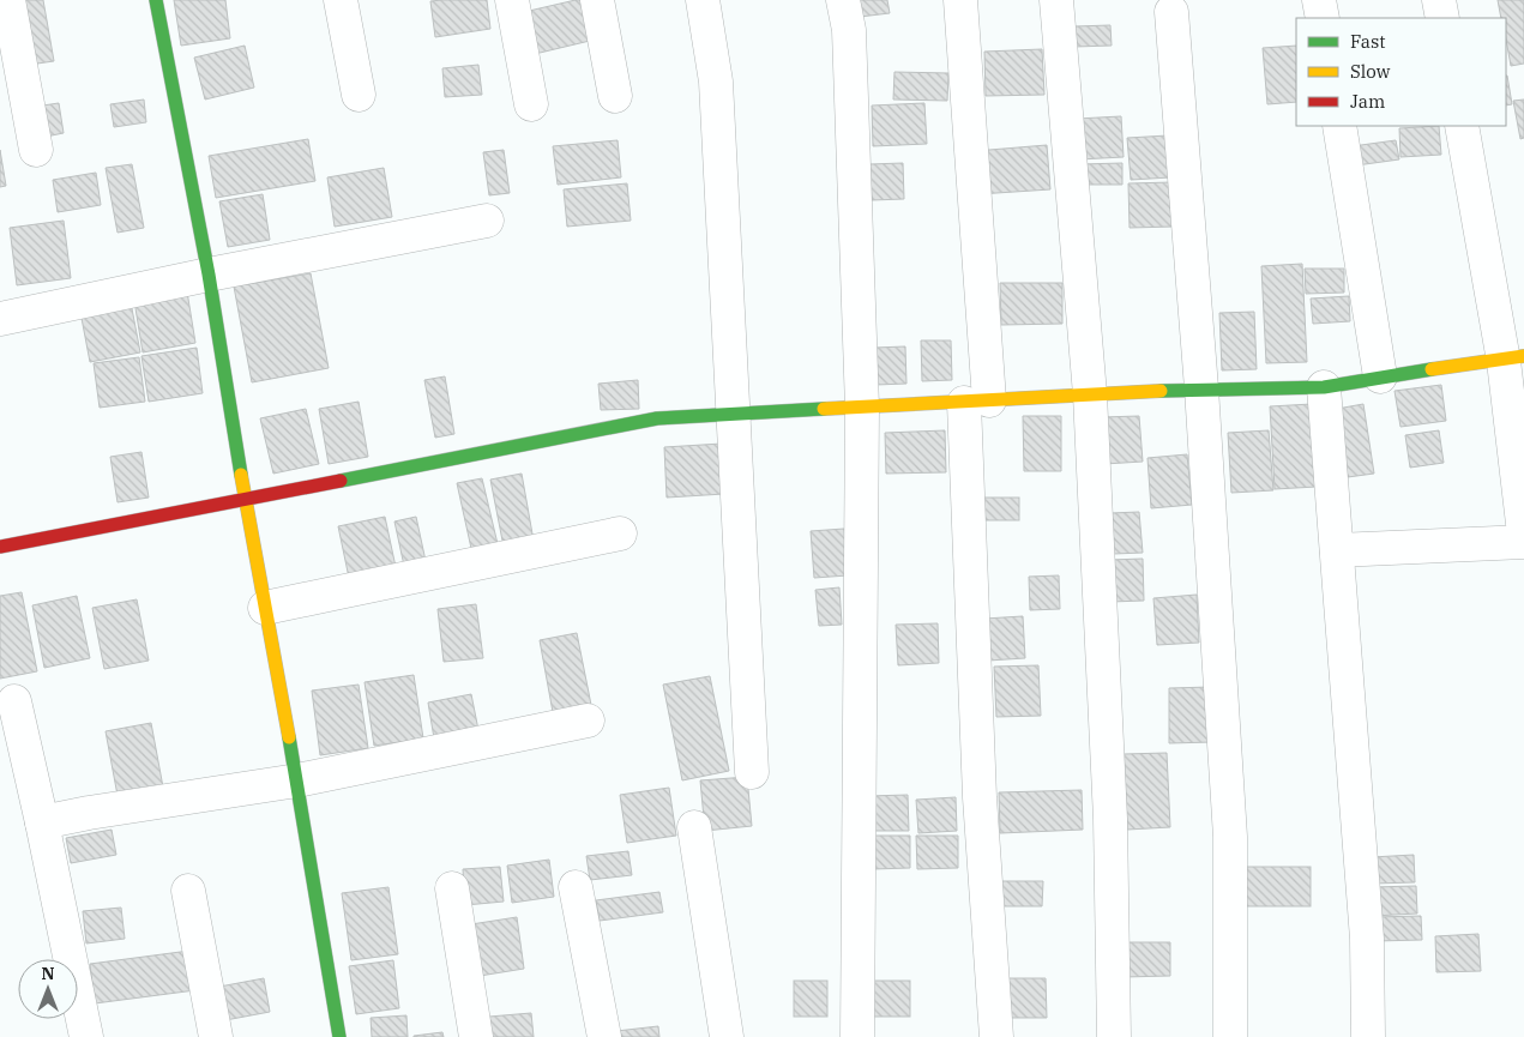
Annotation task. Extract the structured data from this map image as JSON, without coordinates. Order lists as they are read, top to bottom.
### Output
{
  "legend": ["Fast", "Slow", "Jam"],
  "north": "top"
}
